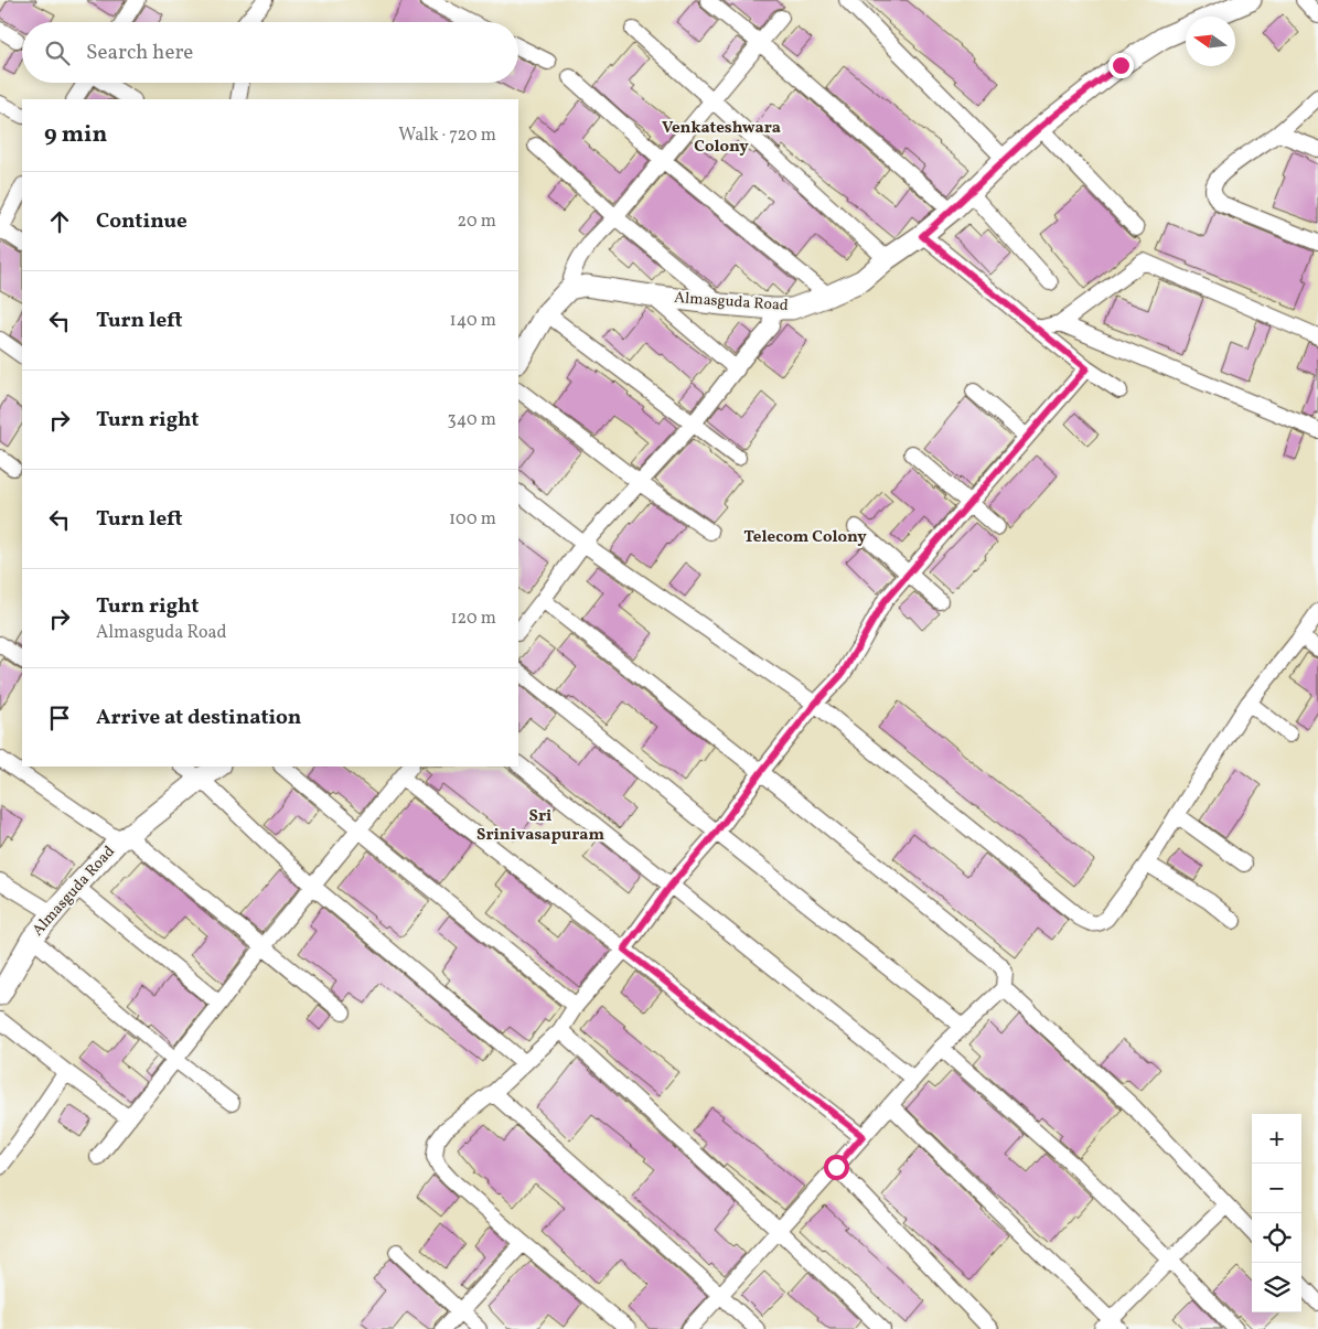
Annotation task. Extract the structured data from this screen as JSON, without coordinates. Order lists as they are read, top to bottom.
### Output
{
  "streets": {
    "street": ["Almasguda Road"]
  },
  "districts": ["Venkateshwara Colony", "Telecom Colony", "Sri Srinivasapuram"],
  "north": "left",
  "page": {
    "search": "Search here",
    "heading": ["9 min", "Walk · 720 m"],
    "list": [
      ["Continue", "20 m"],
      ["Turn left", "140 m"],
      ["Turn right", "340 m"],
      ["Turn left", "100 m"],
      ["Turn right", "Almasguda Road", "120 m"],
      "Arrive at destination"
    ],
    "map_buttons": ["+", "−"]
  }
}
